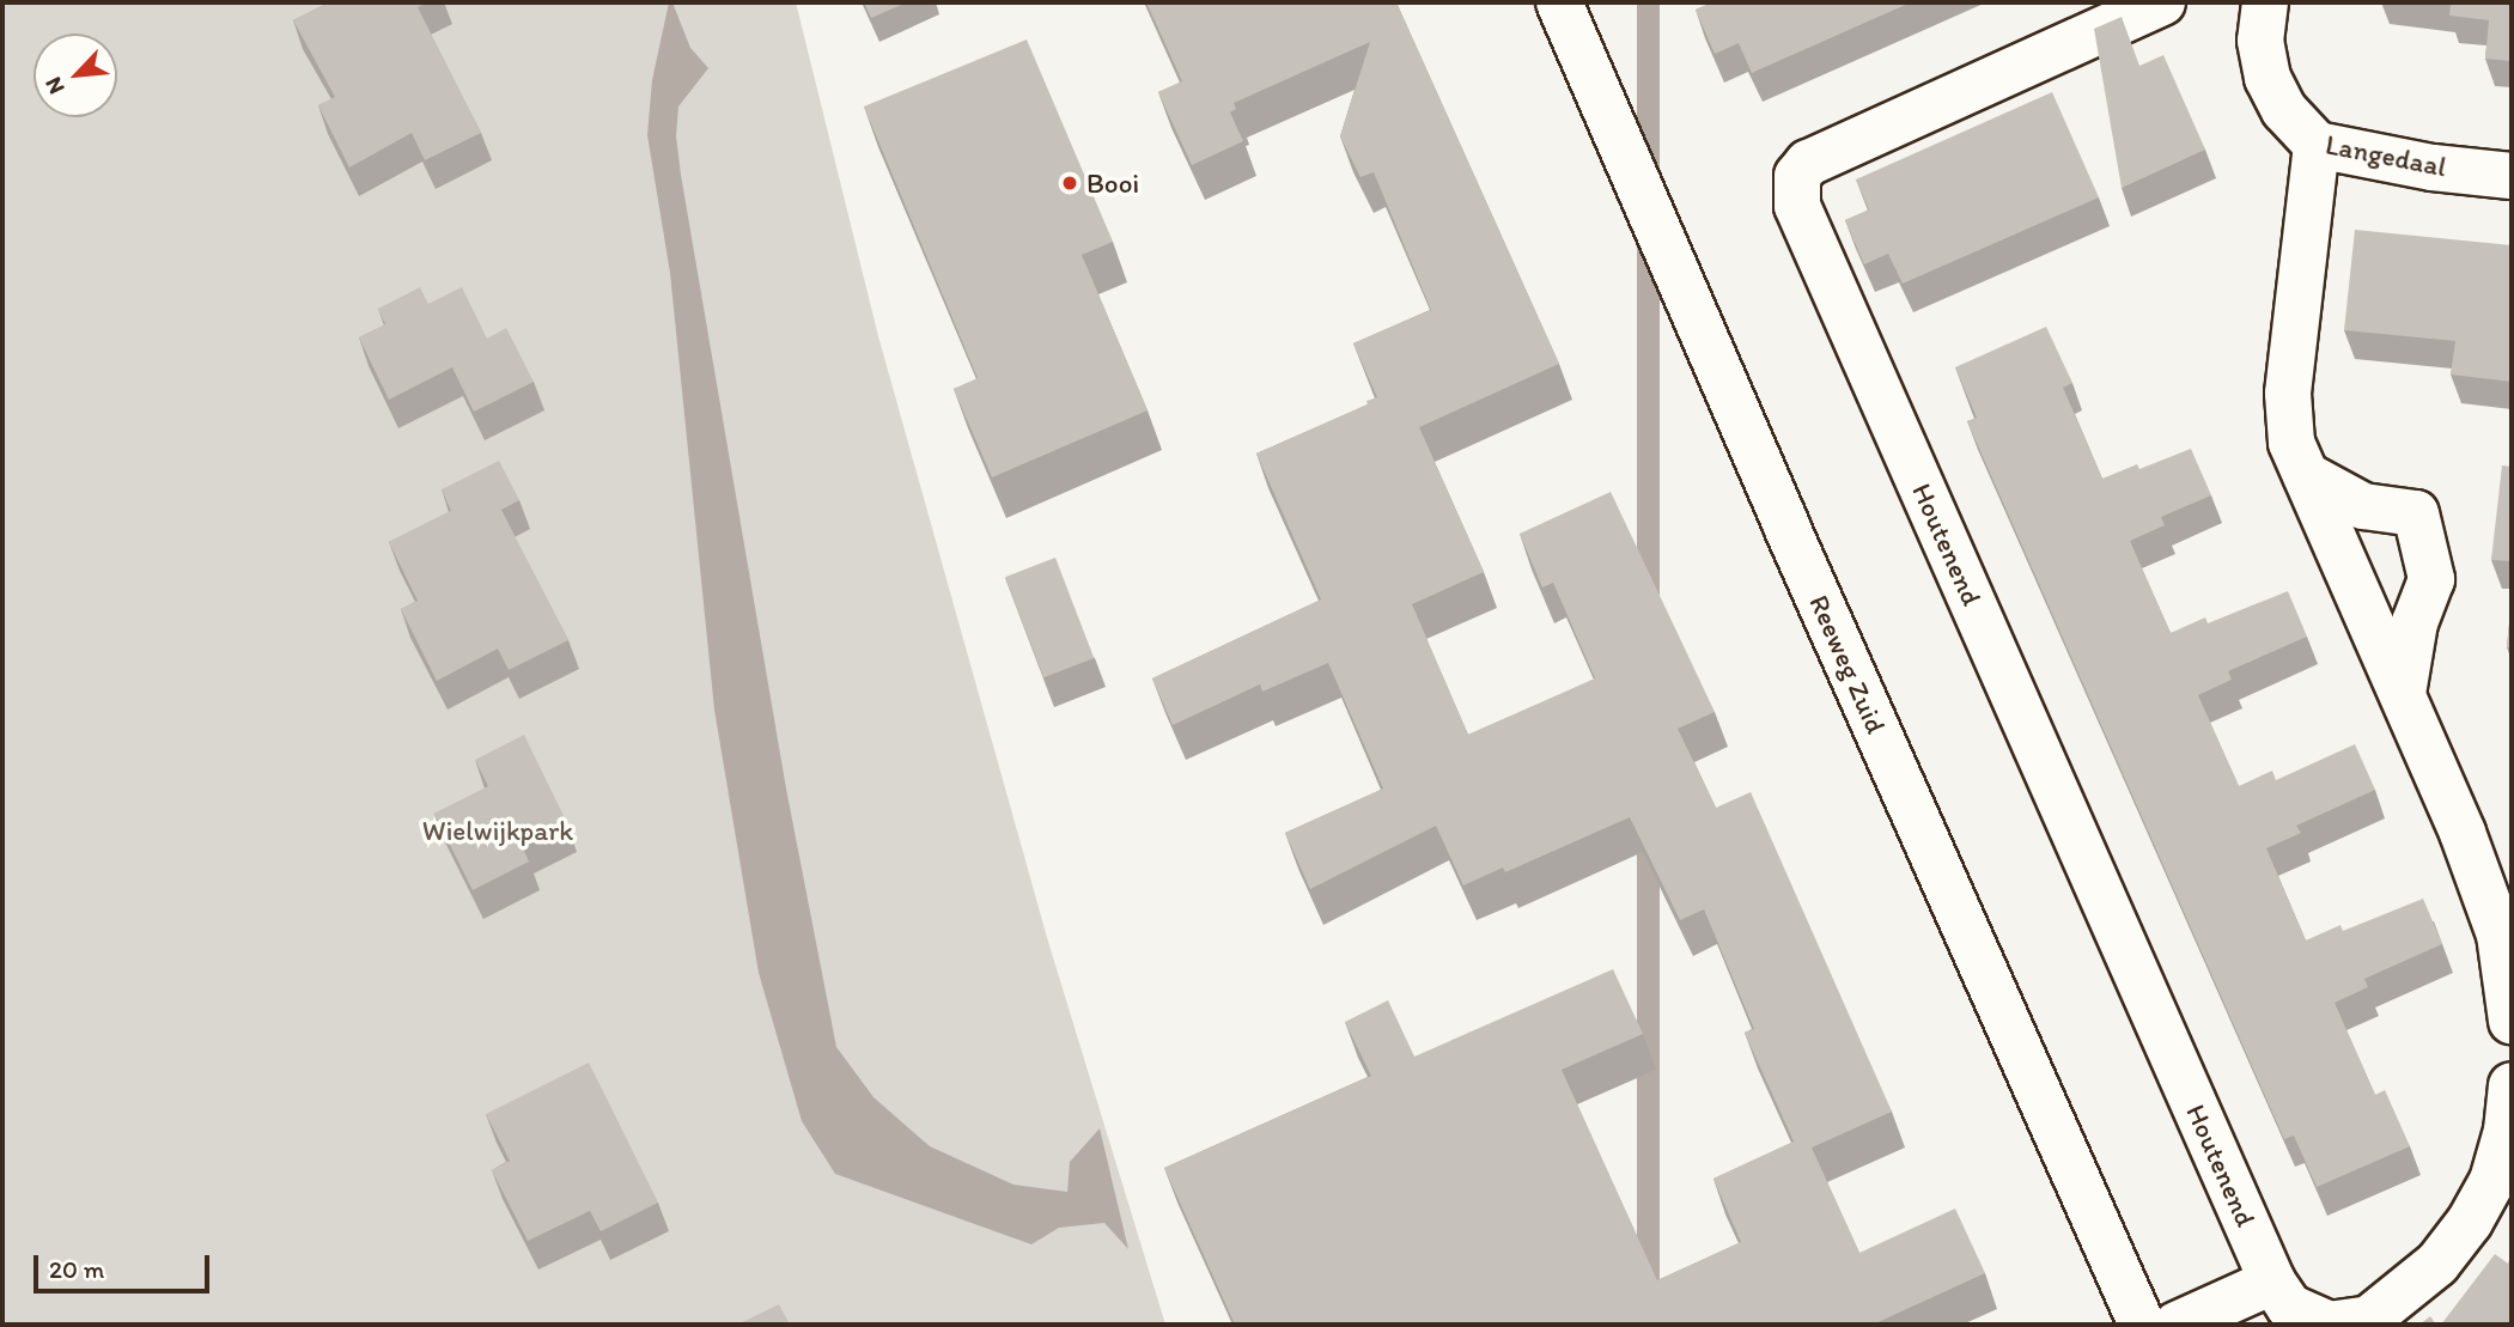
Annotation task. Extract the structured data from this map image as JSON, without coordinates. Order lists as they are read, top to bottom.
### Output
{
  "streets": {
    "street": ["Langedaal", "Houtenend", "Reeweg Zuid"]
  },
  "parks": ["Wielwijkpark"],
  "places": ["Booi"],
  "scale_bar": "20 m",
  "north": "bottom left"
}
